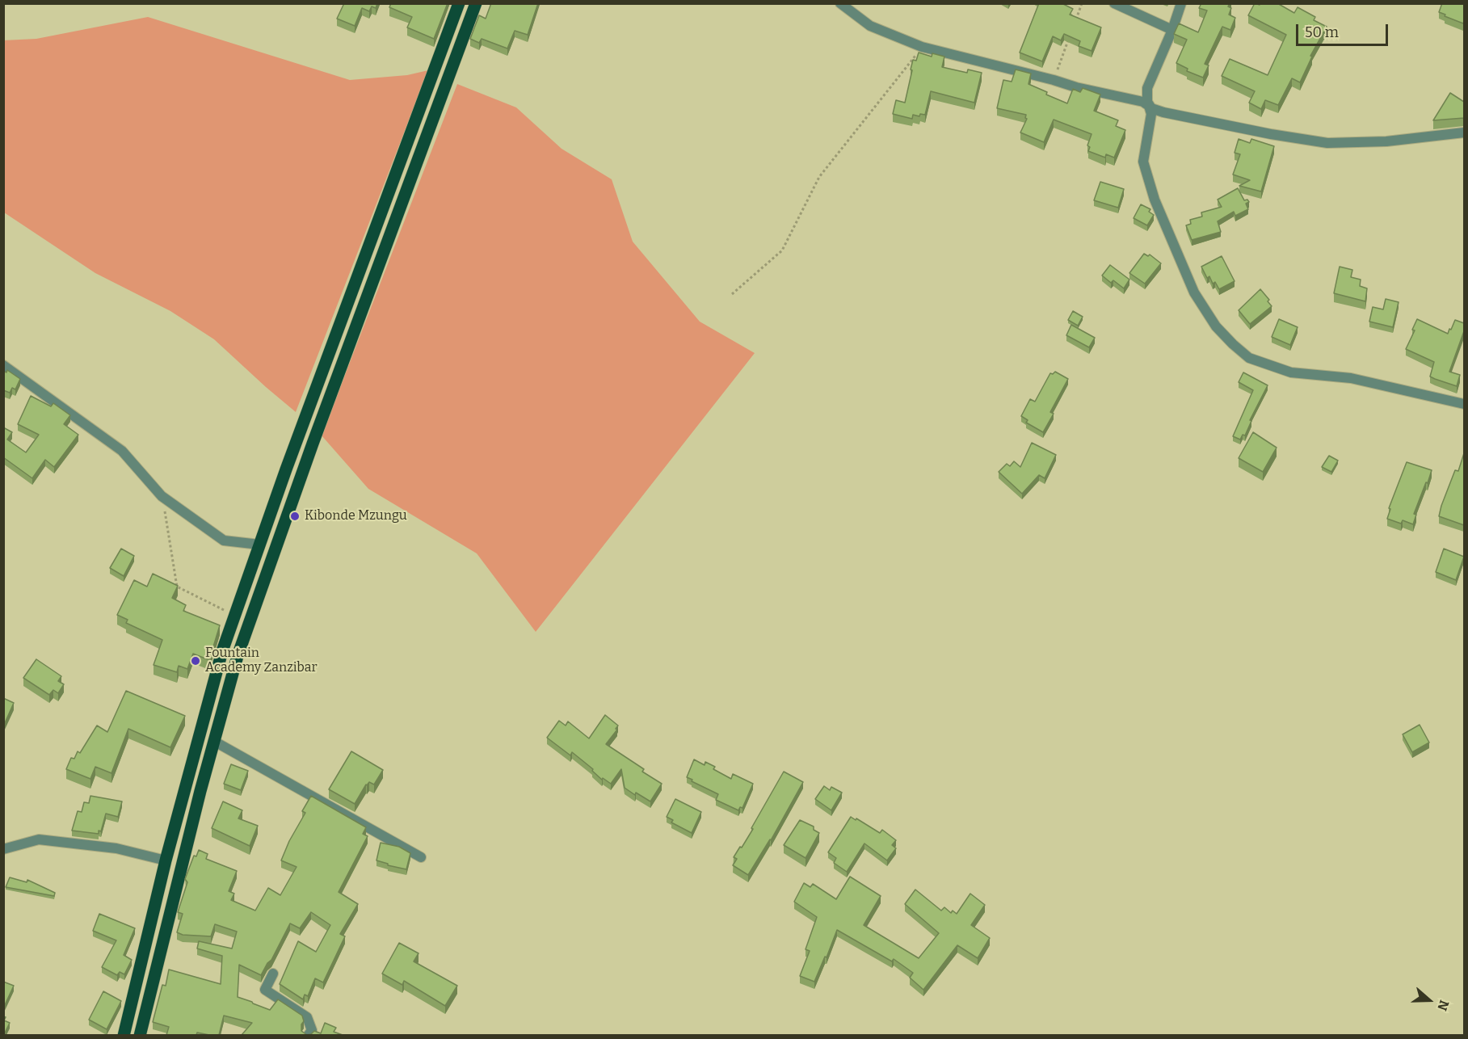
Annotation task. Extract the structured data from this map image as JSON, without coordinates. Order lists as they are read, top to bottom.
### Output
{
  "places": ["Kibonde Mzungu", "Fountain Academy Zanzibar"],
  "scale_bar": "50 m",
  "north": "right"
}
